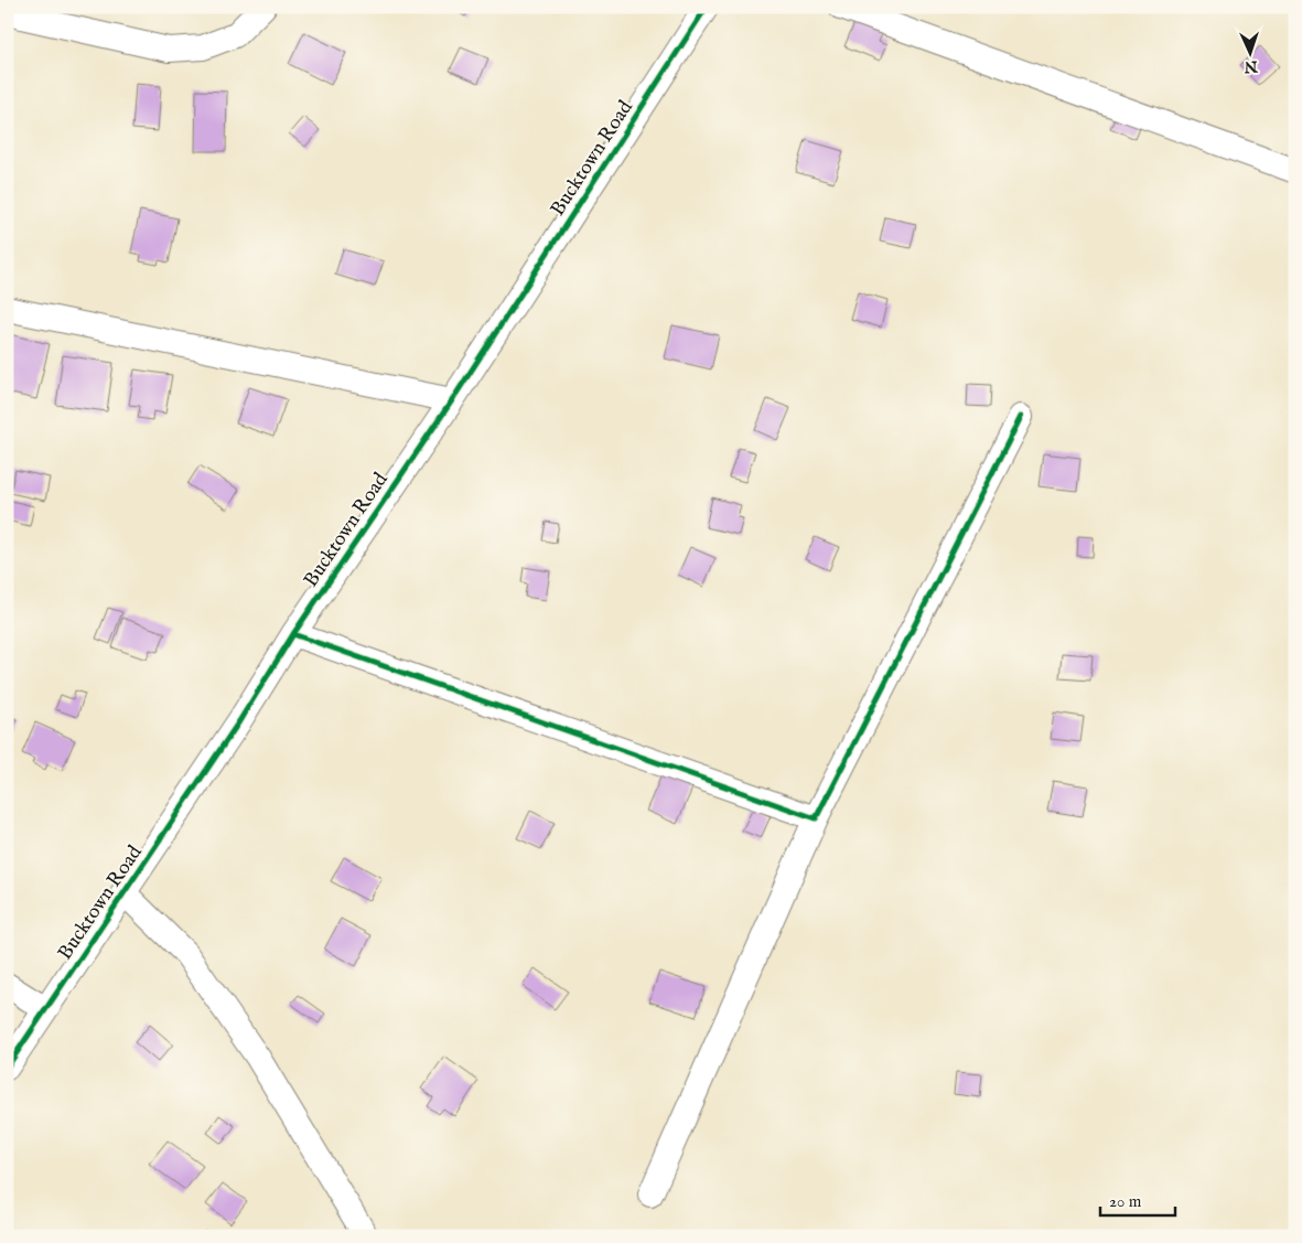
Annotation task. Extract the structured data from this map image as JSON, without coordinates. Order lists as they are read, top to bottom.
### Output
{
  "streets": {
    "street": ["Bucktown Road"]
  },
  "scale_bar": "20 m",
  "north": "bottom"
}
